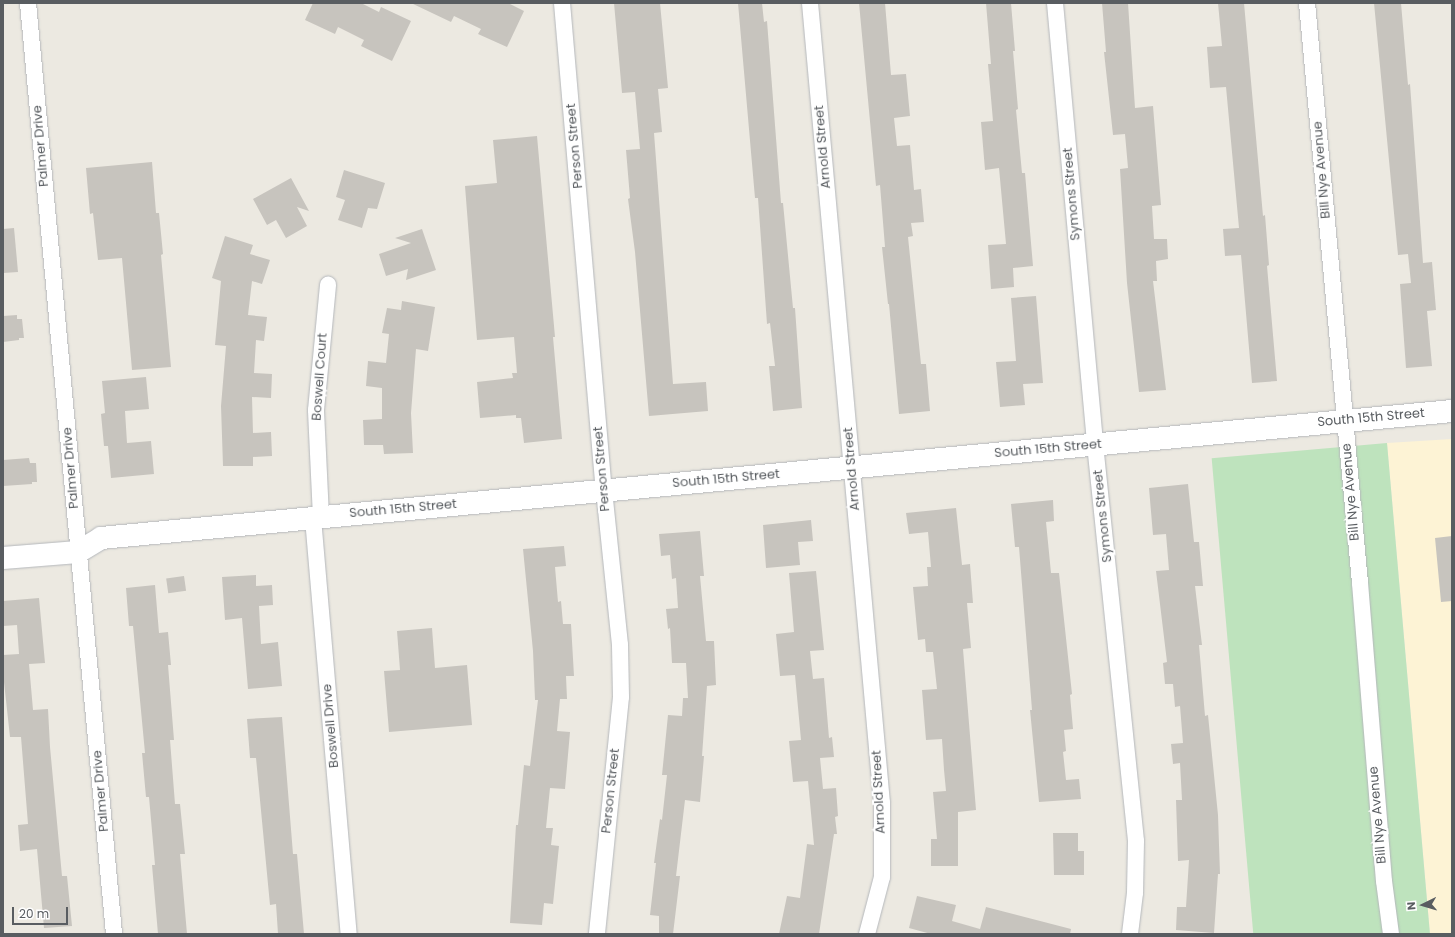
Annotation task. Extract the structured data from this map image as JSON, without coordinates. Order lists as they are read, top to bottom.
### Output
{
  "streets": {
    "main road": ["South 15th Street"],
    "street": [
      "Palmer Drive",
      "Person Street",
      "Arnold Street",
      "Bill Nye Avenue",
      "Symons Street",
      "Boswell Court",
      "Boswell Drive"
    ]
  },
  "crossings": [
    ["Palmer Drive", "South 15th Street"],
    ["Person Street", "South 15th Street"],
    ["Arnold Street", "South 15th Street"],
    ["Bill Nye Avenue", "South 15th Street"],
    ["Symons Street", "South 15th Street"],
    ["Boswell Court", "South 15th Street"],
    ["Boswell Court", "Boswell Drive"],
    ["South 15th Street", "Boswell Drive"]
  ],
  "scale_bar": "20 m",
  "north": "left"
}
